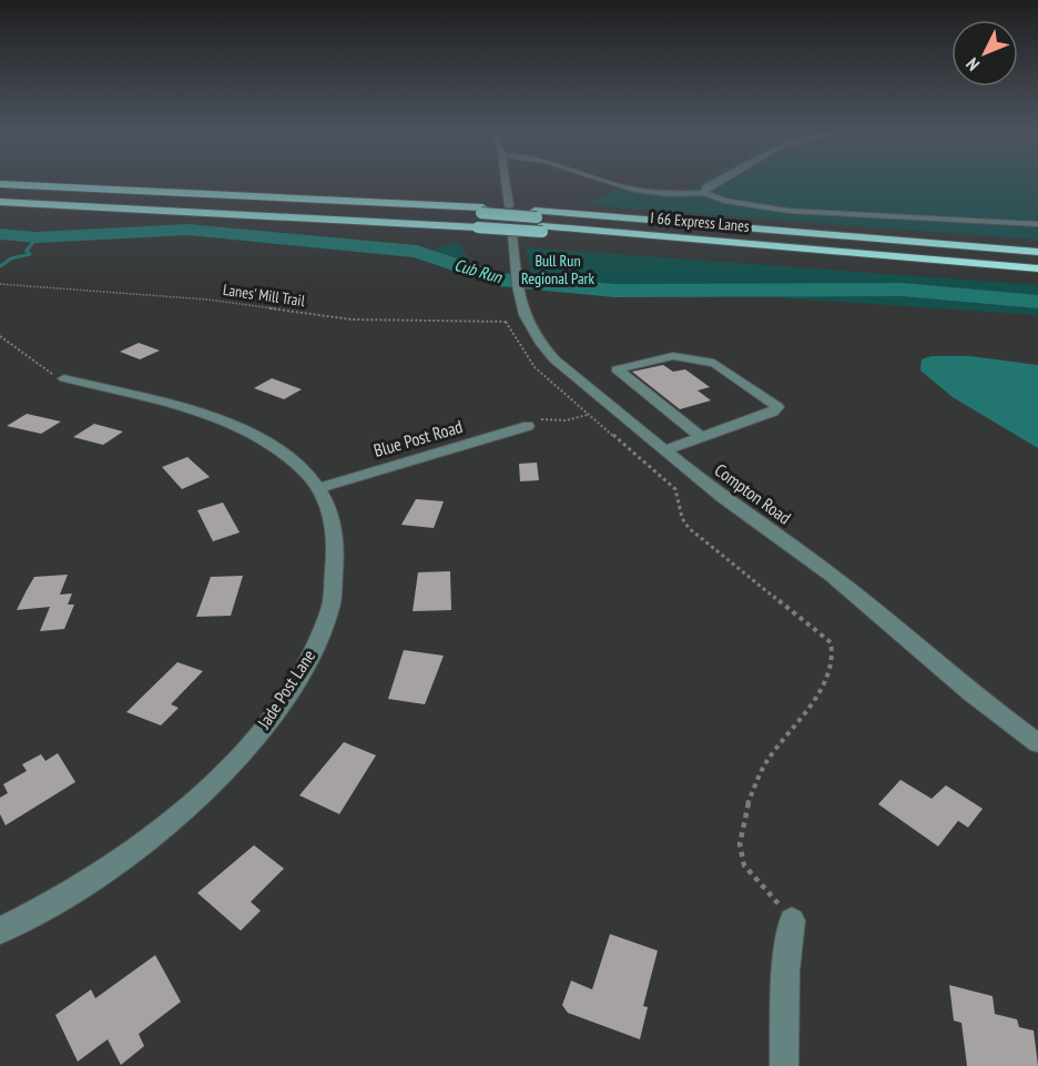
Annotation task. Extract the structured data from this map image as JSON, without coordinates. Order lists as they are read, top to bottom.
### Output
{
  "streets": {
    "highway": ["I 66 Express Lanes"],
    "street": ["Blue Post Road", "Compton Road", "Jade Post Lane"],
    "path": ["Lanes' Mill Trail"]
  },
  "crossings": [
    ["Lanes' Mill Trail", "Compton Road"],
    ["Blue Post Road", "Jade Post Lane"]
  ],
  "water": ["Cub Run"],
  "parks": ["Bull Run Regional Park"],
  "north": "bottom left"
}
